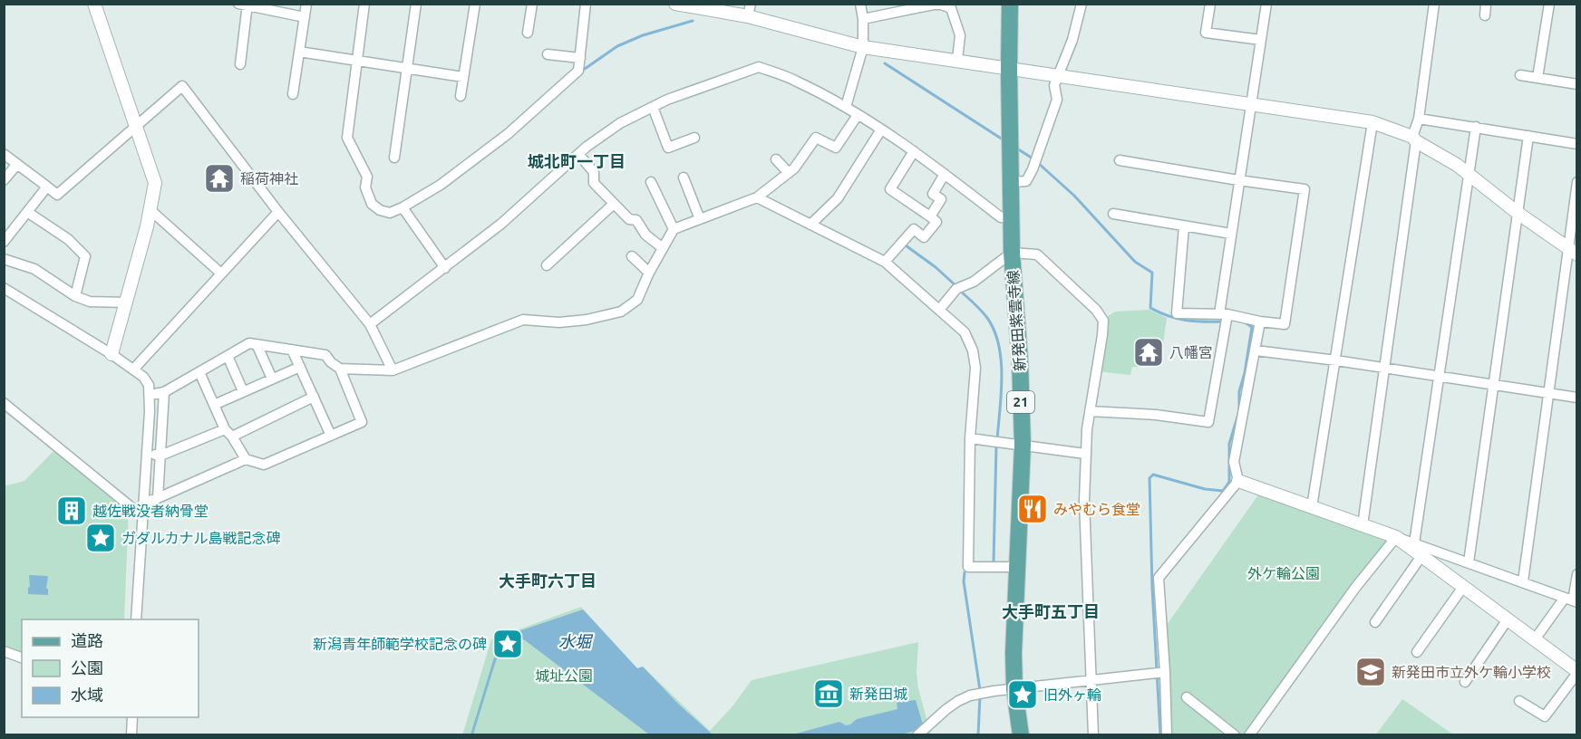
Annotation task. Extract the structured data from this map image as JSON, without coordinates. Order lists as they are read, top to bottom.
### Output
{
  "streets": {
    "main road": ["新発田紫雲寺線", "21"]
  },
  "districts": ["城北町一丁目", "大手町六丁目", "大手町五丁目"],
  "water": ["水堀"],
  "parks": ["外ケ輪公園", "城址公園"],
  "places": {
    "temple": ["稲荷神社", "八幡宮"],
    "restaurant": ["みやむら食堂"],
    "building": ["越佐戦没者納骨堂"],
    "place": ["ガダルカナル島戦記念碑", "新潟青年師範学校記念の碑", "旧外ヶ輪"],
    "school or university": ["新発田市立外ケ輪小学校"],
    "museum": ["新発田城"]
  },
  "legend": ["道路", "公園", "水域"]
}
